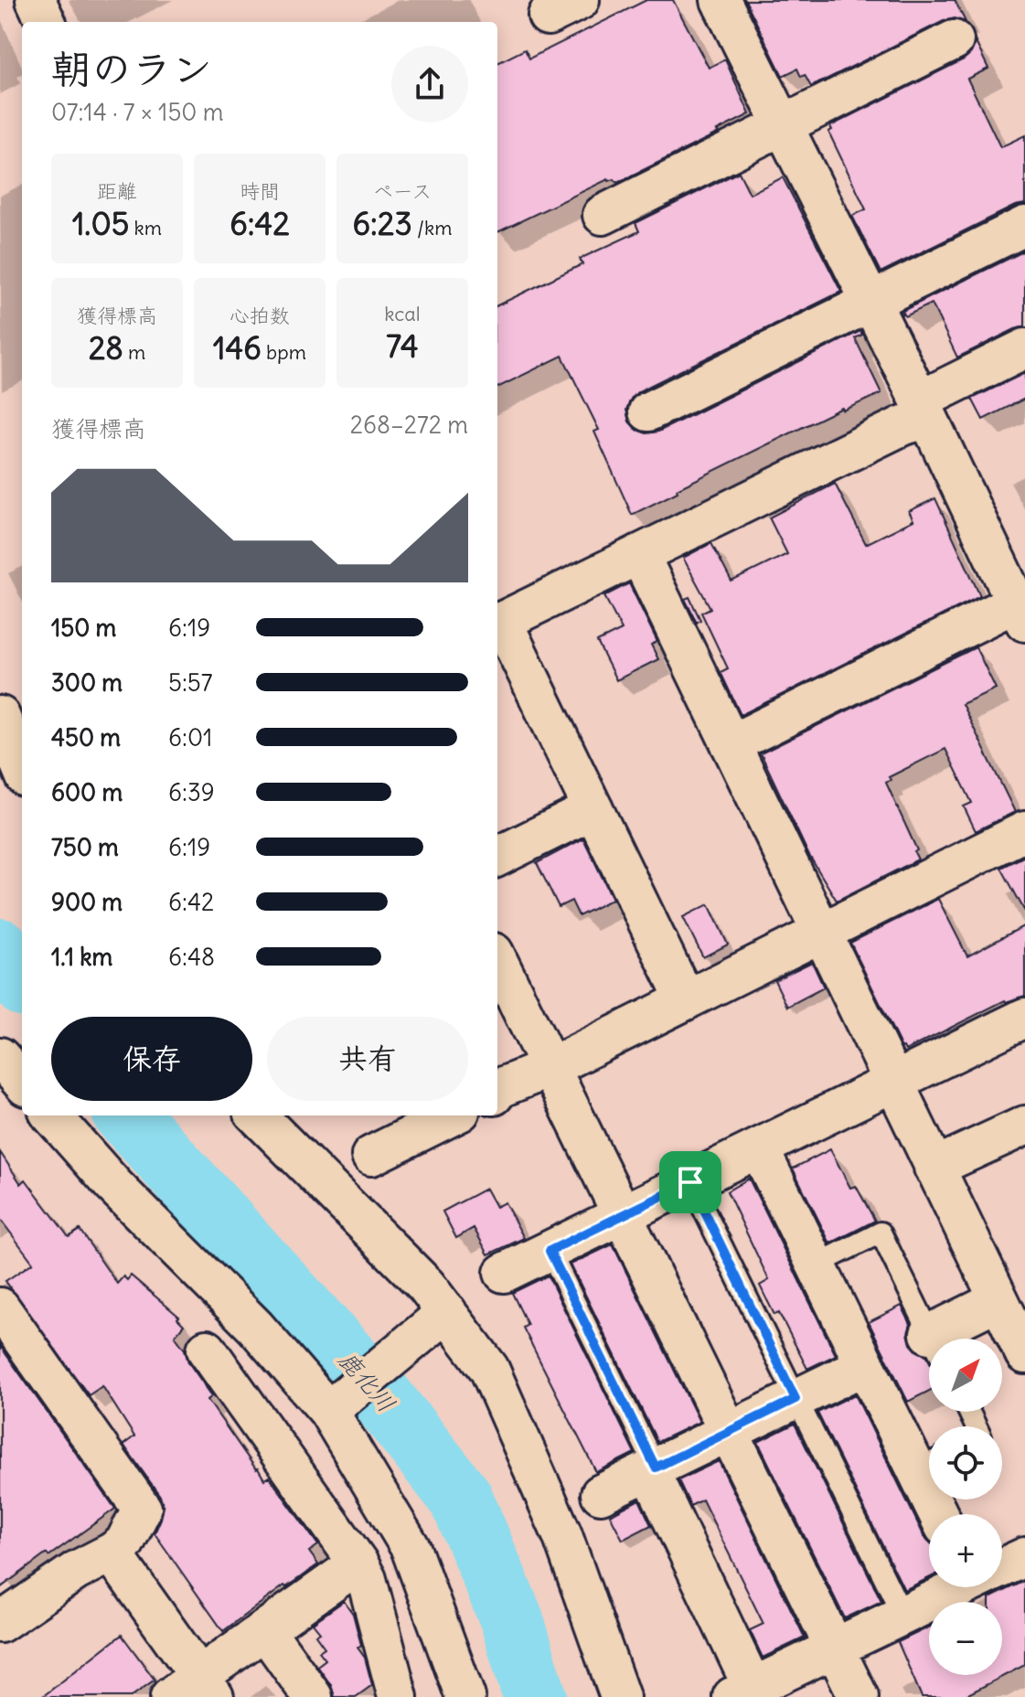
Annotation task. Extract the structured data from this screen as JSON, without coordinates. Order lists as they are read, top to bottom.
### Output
{
  "water": ["鹿化川"],
  "north": "top right",
  "page": {
    "heading": ["朝のラン", "07:14 · 7 × 150 m"],
    "stats": [
      ["距離", "1.05 km"],
      ["時間", "6:42"],
      ["ペース", "6:23 /km"],
      ["獲得標高", "28 m"],
      ["心拍数", "146 bpm"],
      ["kcal", "74"]
    ],
    "chart": ["獲得標高", "268–272 m"],
    "list": [
      {
        "name": "150 m",
        "note": "6:19"
      },
      {
        "name": "300 m",
        "note": "5:57"
      },
      {
        "name": "450 m",
        "note": "6:01"
      },
      {
        "name": "600 m",
        "note": "6:39"
      },
      {
        "name": "750 m",
        "note": "6:19"
      },
      {
        "name": "900 m",
        "note": "6:42"
      },
      {
        "name": "1.1 km",
        "note": "6:48"
      }
    ],
    "buttons": ["保存", "共有"],
    "map_buttons": ["+", "−"]
  }
}
